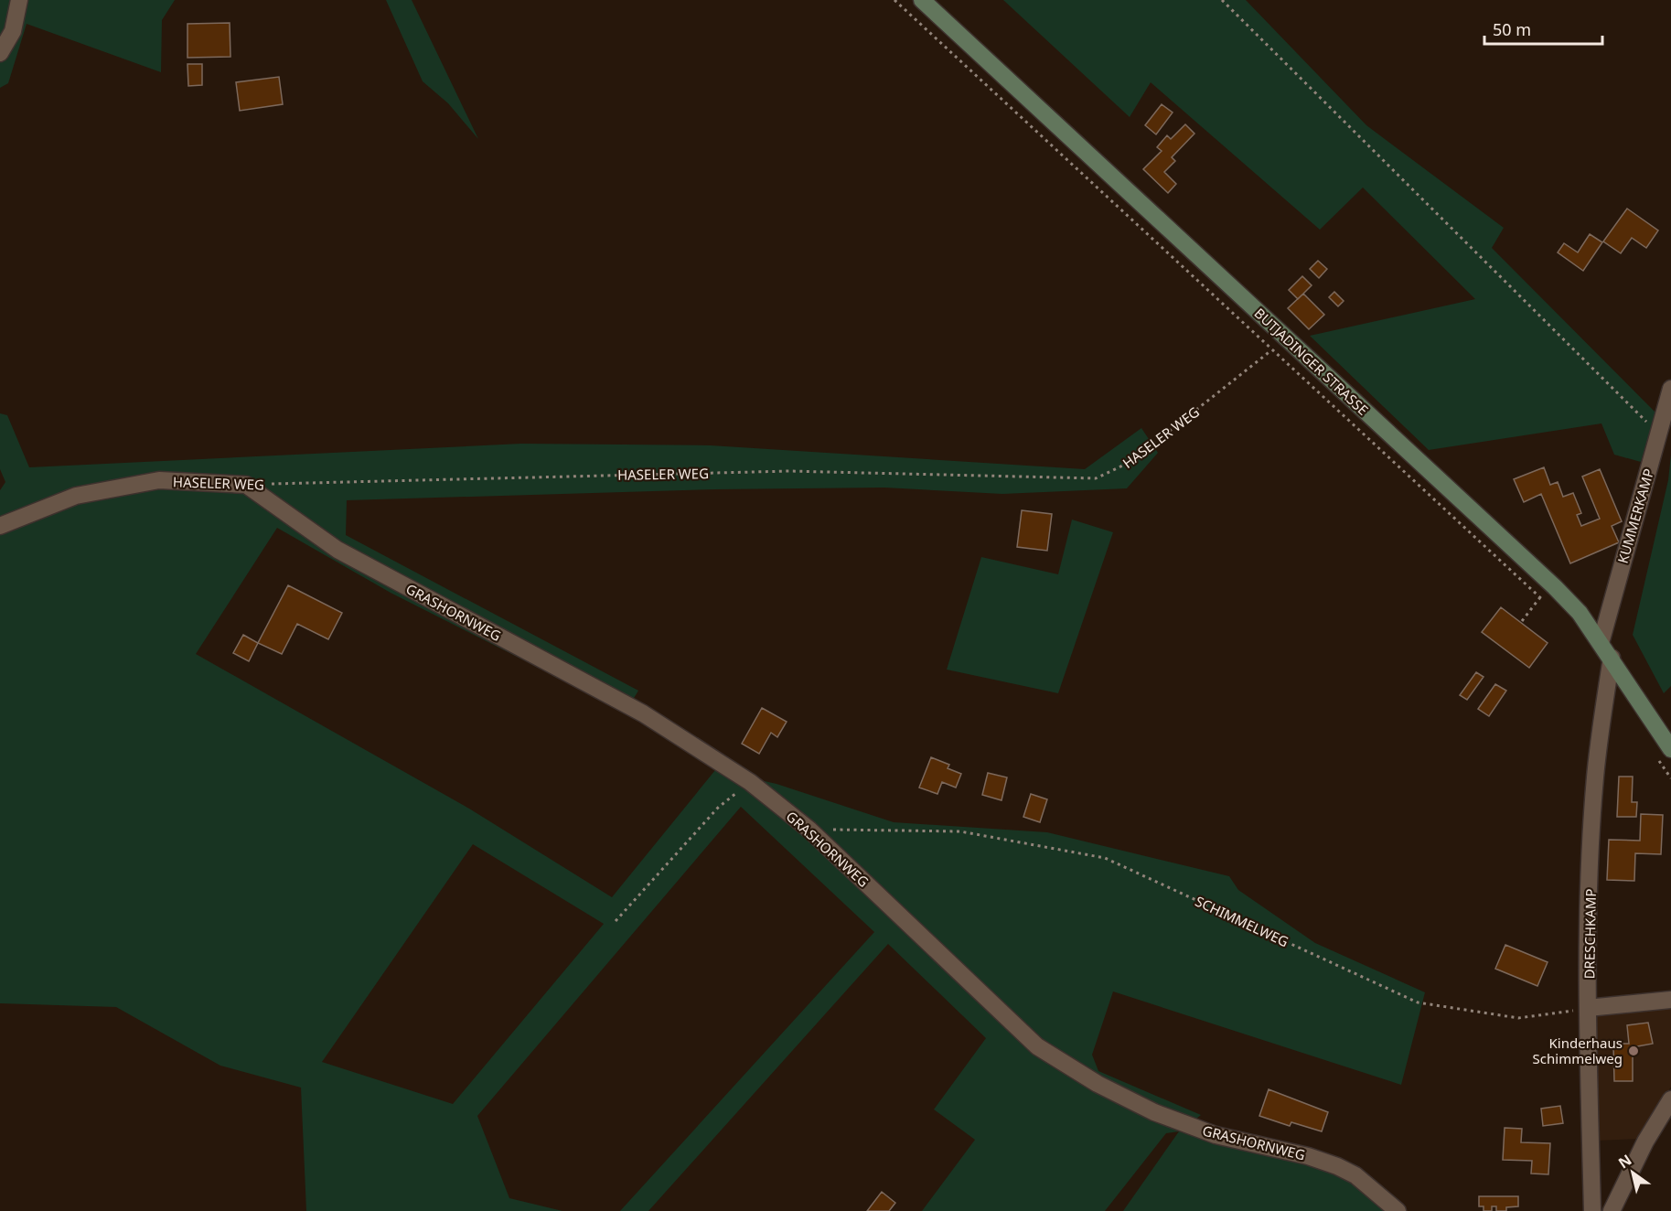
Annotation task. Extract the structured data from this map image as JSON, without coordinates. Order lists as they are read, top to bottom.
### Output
{
  "streets": {
    "street": [
      "BUTJADINGER STRASSE",
      "HASELER WEG",
      "KUMMERKAMP",
      "GRASHORNWEG",
      "DRESCHKAMP"
    ],
    "path": ["SCHIMMELWEG"]
  },
  "crossings": [
    ["BUTJADINGER STRASSE", "HASELER WEG"],
    ["BUTJADINGER STRASSE", "KUMMERKAMP"],
    ["BUTJADINGER STRASSE", "DRESCHKAMP"],
    ["HASELER WEG", "GRASHORNWEG"],
    ["GRASHORNWEG", "SCHIMMELWEG"],
    ["SCHIMMELWEG", "DRESCHKAMP"]
  ],
  "places": ["Kinderhaus Schimmelweg"],
  "scale_bar": "50 m",
  "north": "top left"
}
